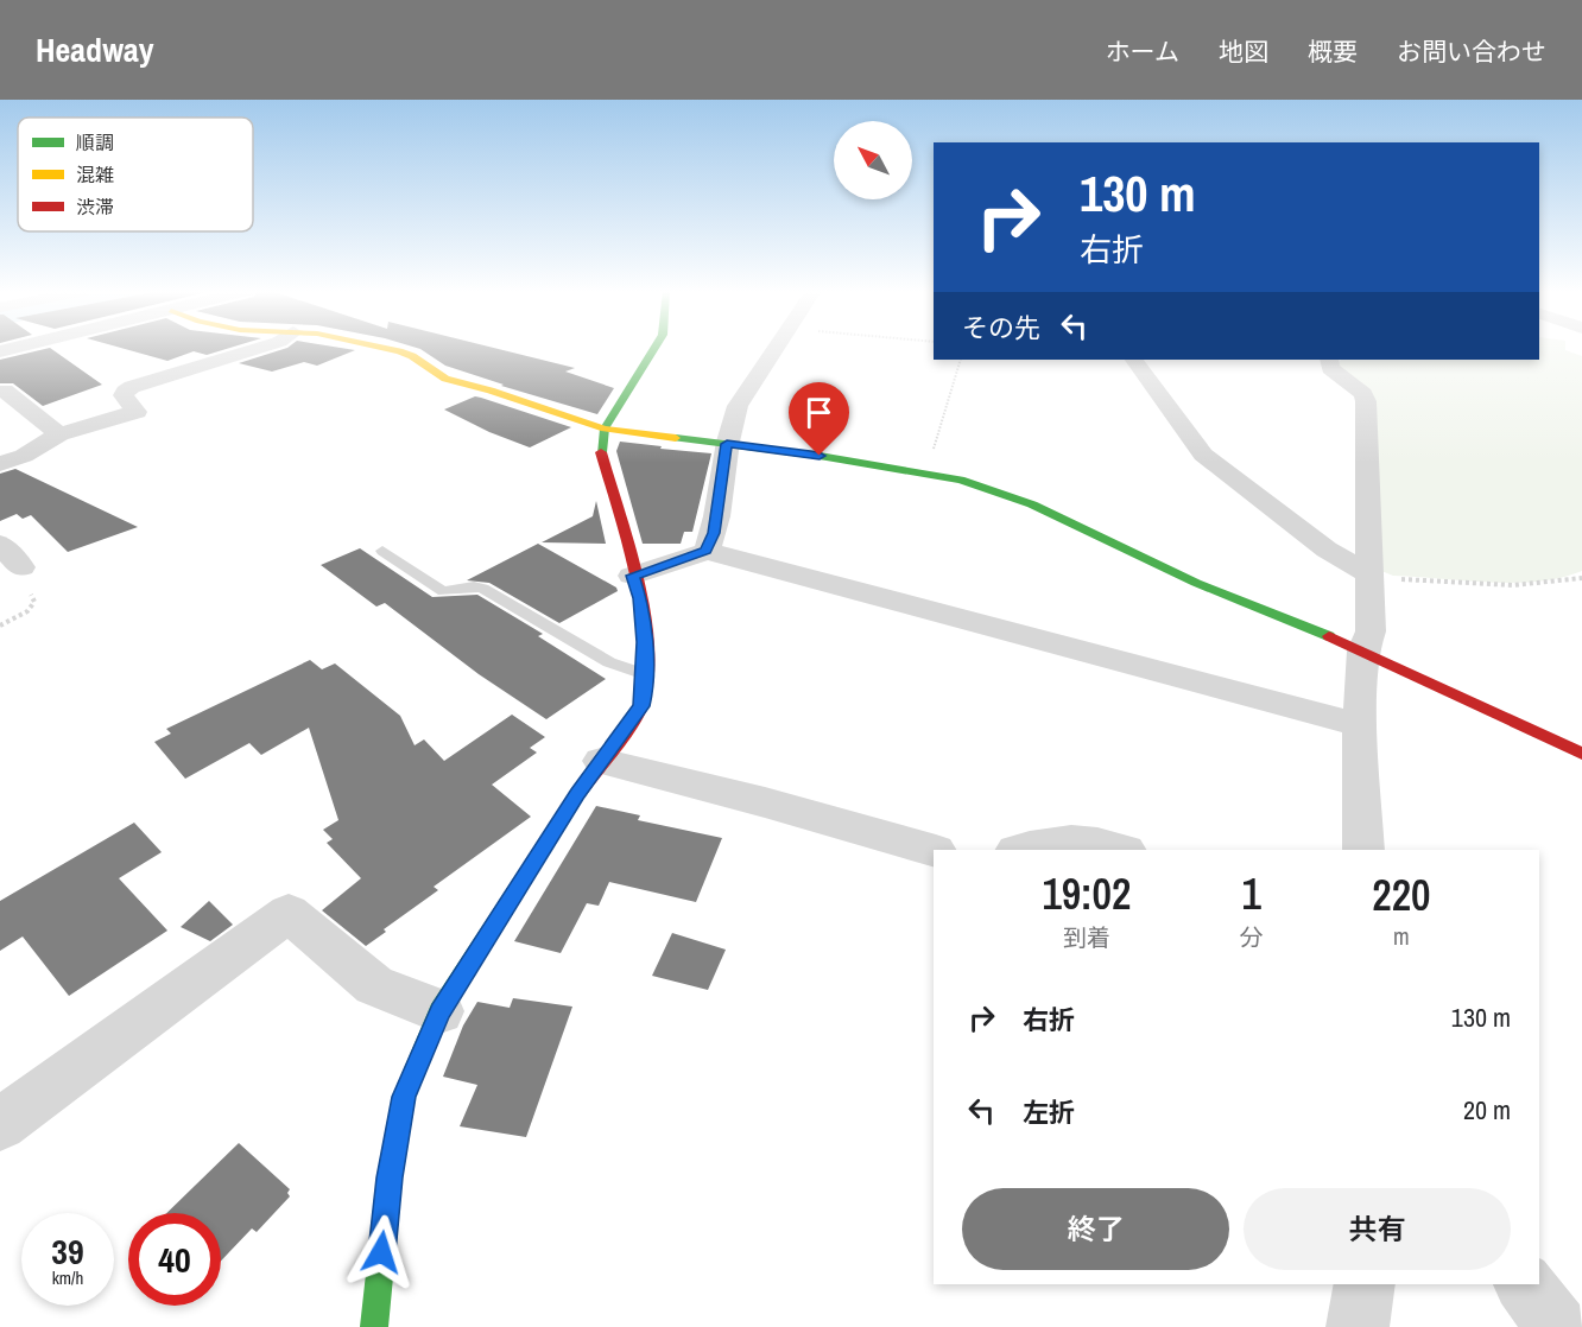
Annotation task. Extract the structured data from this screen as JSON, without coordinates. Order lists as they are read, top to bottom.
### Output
{
  "legend": ["順調", "混雑", "渋滞"],
  "north": "top left",
  "page": {
    "header": "Headway",
    "nav": [
      "ホーム",
      "地図",
      "概要",
      "お問い合わせ"
    ],
    "turn": ["130 m", "右折"],
    "then": "その先",
    "eta": [
      "19:02",
      "到着",
      "1",
      "分",
      "220",
      "m"
    ],
    "list": [
      {
        "name": "右折",
        "value": "130 m"
      },
      {
        "name": "左折",
        "value": "20 m"
      }
    ],
    "buttons": ["終了", "共有"],
    "speed": "39 km/h",
    "limit": "40"
  }
}
